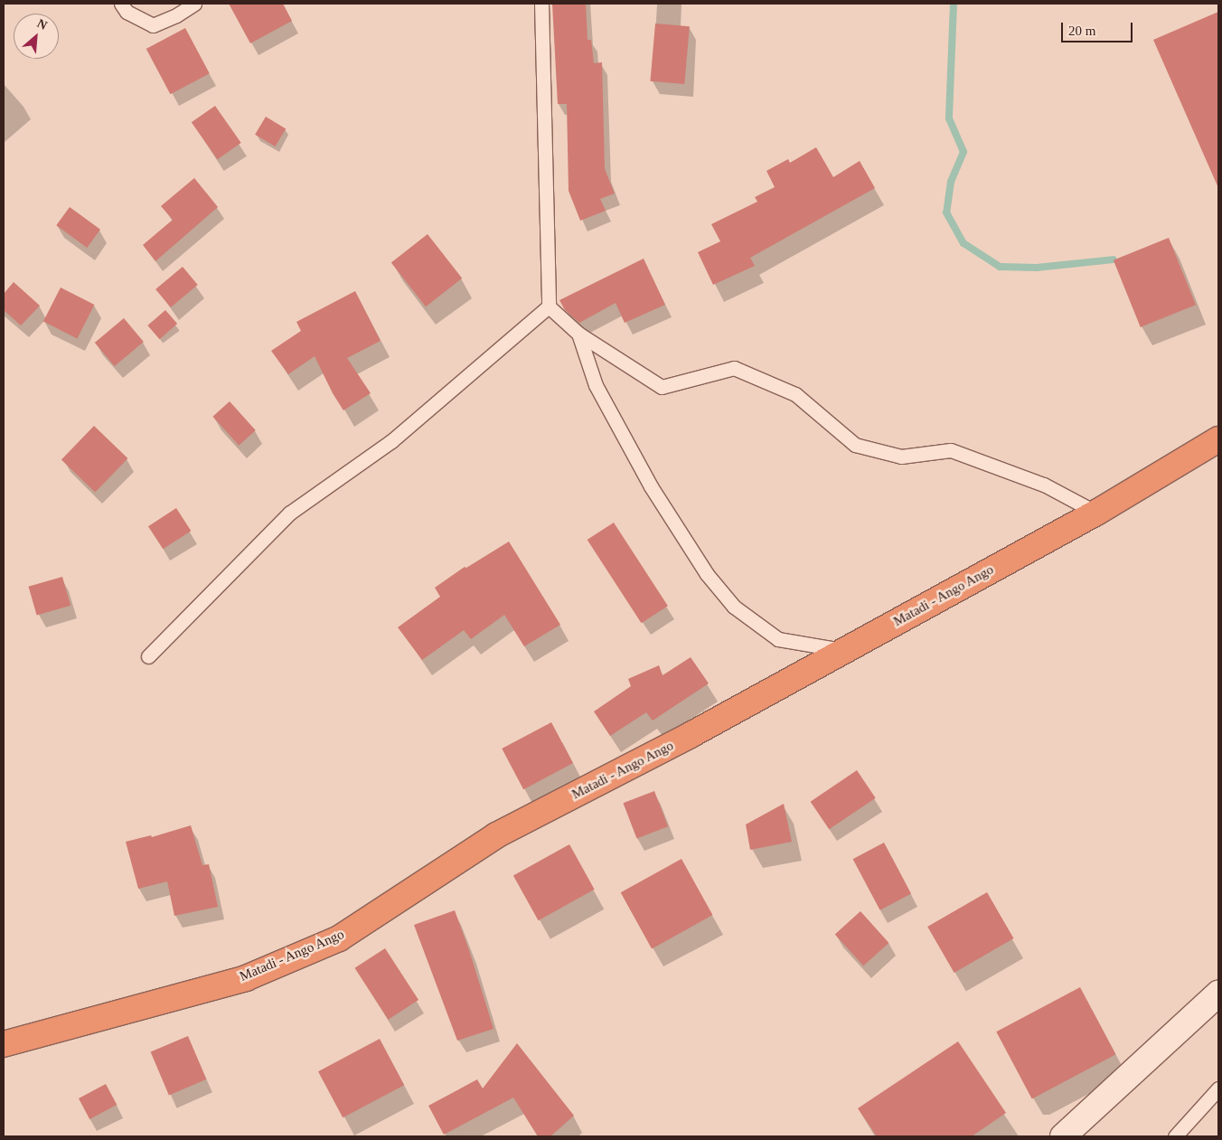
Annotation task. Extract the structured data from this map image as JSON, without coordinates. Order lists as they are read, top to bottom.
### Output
{
  "streets": {
    "highway": ["Matadi - Ango Ango"]
  },
  "scale_bar": "20 m",
  "north": "top right"
}
